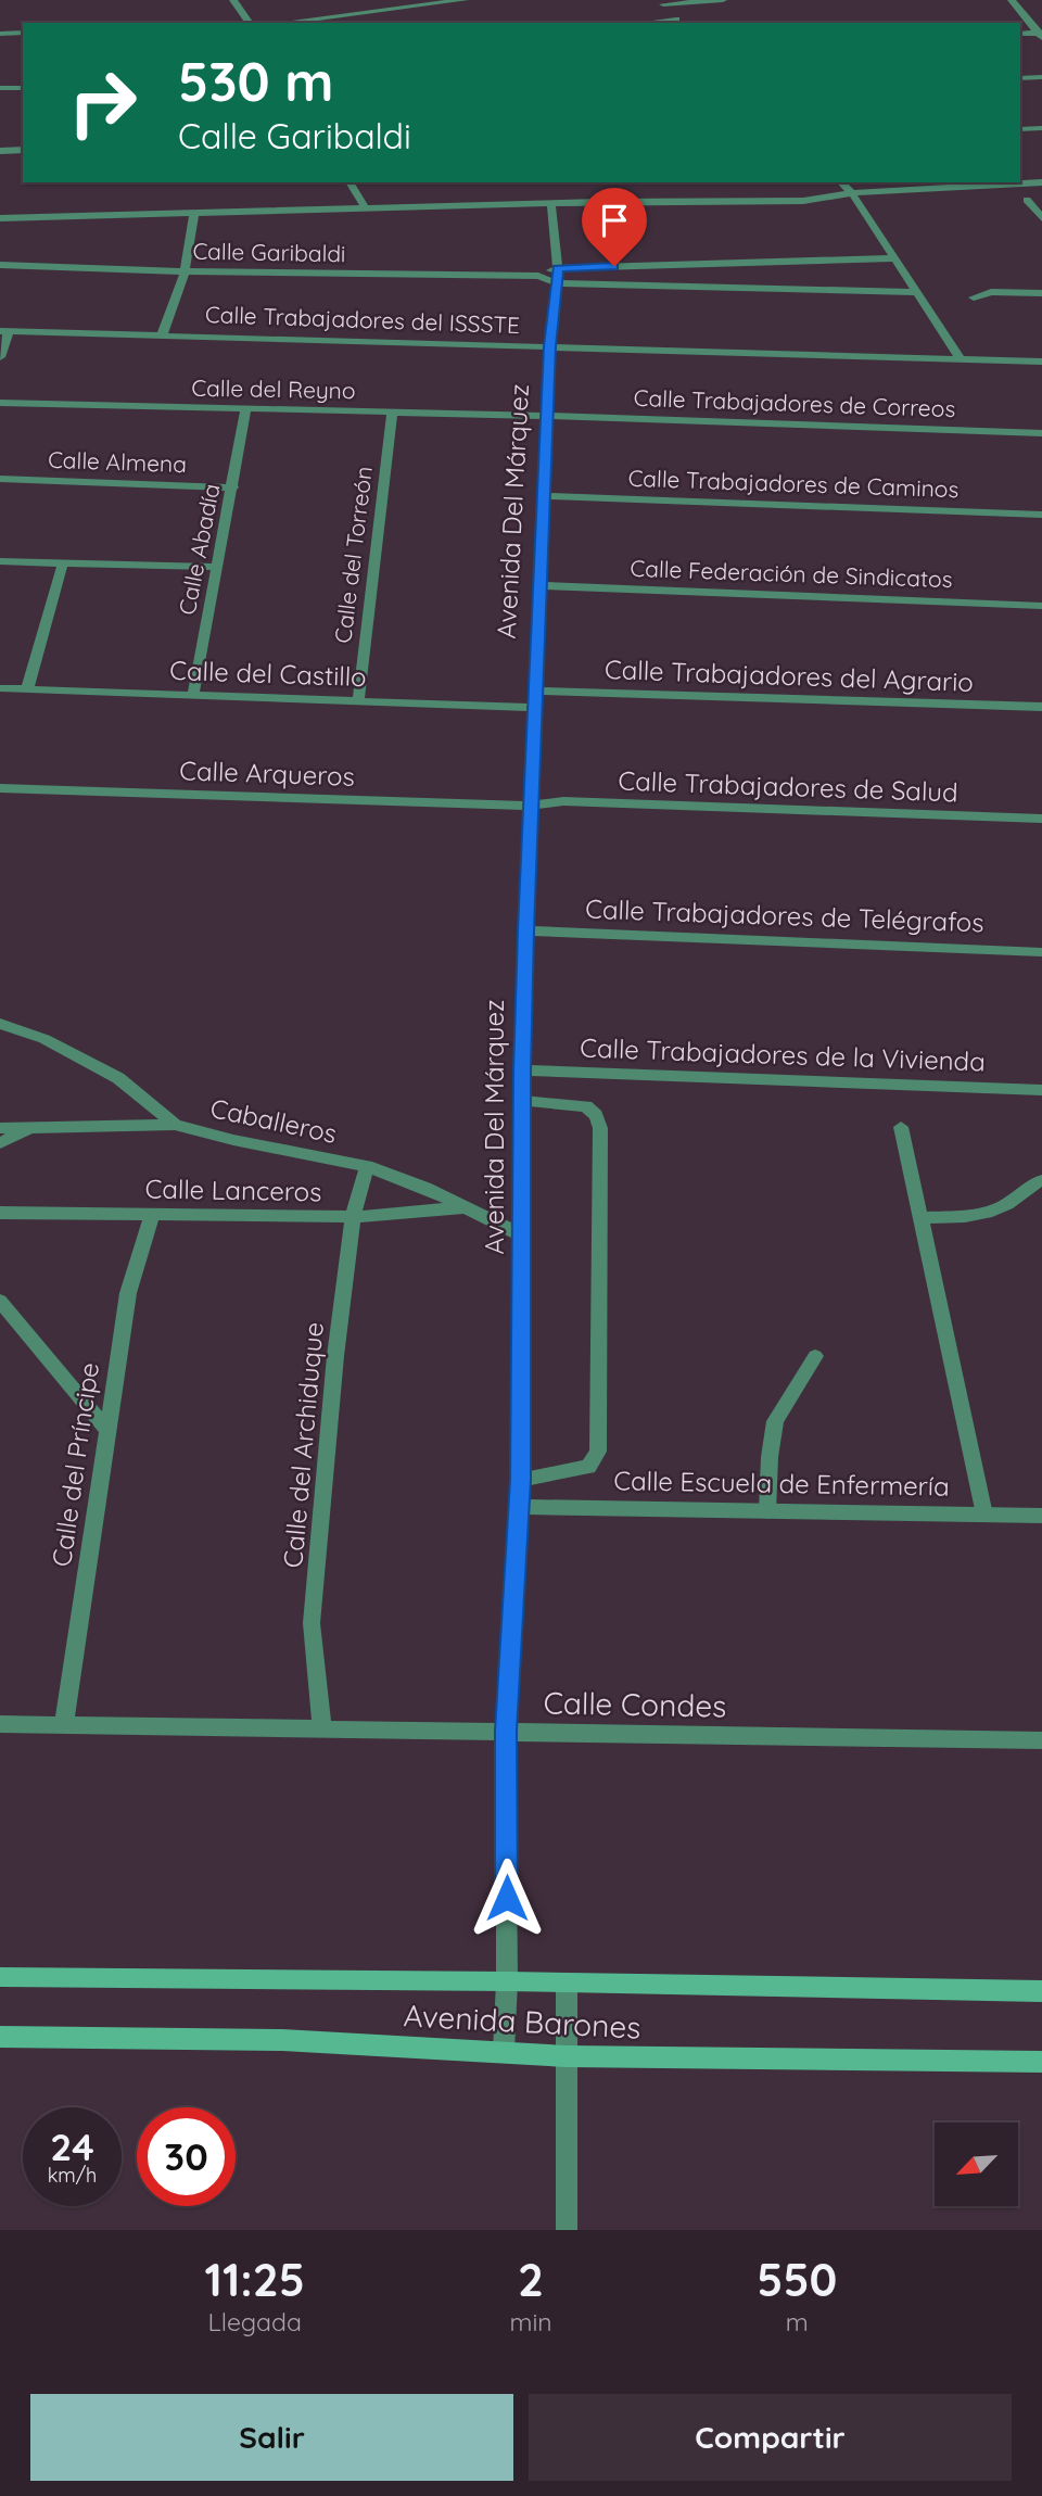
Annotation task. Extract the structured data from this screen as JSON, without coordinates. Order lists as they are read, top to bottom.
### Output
{
  "streets": {
    "main road": ["Avenida Barones"],
    "street": [
      "Calle Garibaldi",
      "Calle Trabajadores del ISSSTE",
      "Calle del Reyno",
      "Calle Trabajadores de Correos",
      "Calle Almena",
      "Calle Trabajadores de Caminos",
      "Avenida Del Márquez",
      "Calle Abadía",
      "Calle del Torreón",
      "Calle Federación de Sindicatos",
      "Calle del Castillo",
      "Calle Trabajadores del Agrario",
      "Calle Arqueros",
      "Calle Trabajadores de Salud",
      "Calle Trabajadores de Telégrafos",
      "Calle Trabajadores de la Vivienda",
      "Caballeros",
      "Calle Lanceros",
      "Calle del Archiduque",
      "Calle del Príncipe",
      "Calle Escuela de Enfermería",
      "Calle Condes"
    ]
  },
  "crossings": [
    ["Calle Garibaldi", "Avenida Del Márquez"],
    ["Calle Trabajadores del ISSSTE", "Avenida Del Márquez"],
    ["Calle del Reyno", "Calle Trabajadores de Correos"],
    ["Calle del Reyno", "Avenida Del Márquez"],
    ["Calle del Reyno", "Calle Abadía"],
    ["Calle del Reyno", "Calle del Torreón"],
    ["Calle Trabajadores de Correos", "Avenida Del Márquez"],
    ["Calle Almena", "Calle Abadía"],
    ["Calle Trabajadores de Caminos", "Avenida Del Márquez"],
    ["Avenida Del Márquez", "Calle Federación de Sindicatos"],
    ["Avenida Del Márquez", "Calle del Castillo"],
    ["Avenida Del Márquez", "Calle Trabajadores del Agrario"],
    ["Avenida Del Márquez", "Calle Arqueros"],
    ["Avenida Del Márquez", "Calle Trabajadores de Salud"],
    ["Avenida Del Márquez", "Calle Trabajadores de Telégrafos"],
    ["Avenida Del Márquez", "Calle Trabajadores de la Vivienda"],
    ["Avenida Del Márquez", "Caballeros"],
    ["Avenida Del Márquez", "Calle Escuela de Enfermería"],
    ["Avenida Del Márquez", "Calle Condes"],
    ["Avenida Del Márquez", "Avenida Barones"],
    ["Calle Abadía", "Calle del Castillo"],
    ["Calle del Torreón", "Calle del Castillo"],
    ["Calle del Castillo", "Calle Trabajadores del Agrario"],
    ["Calle Arqueros", "Calle Trabajadores de Salud"],
    ["Caballeros", "Calle Lanceros"],
    ["Caballeros", "Calle del Archiduque"],
    ["Calle Lanceros", "Calle del Archiduque"],
    ["Calle Lanceros", "Calle del Príncipe"],
    ["Calle del Archiduque", "Calle Condes"],
    ["Calle del Príncipe", "Calle Condes"]
  ],
  "north": "bottom left",
  "page": {
    "turn": ["530 m", "Calle Garibaldi"],
    "speed": "24 km/h",
    "limit": "30",
    "eta": [
      "11:25",
      "Llegada",
      "2",
      "min",
      "550",
      "m"
    ],
    "buttons": ["Salir", "Compartir"]
  }
}
